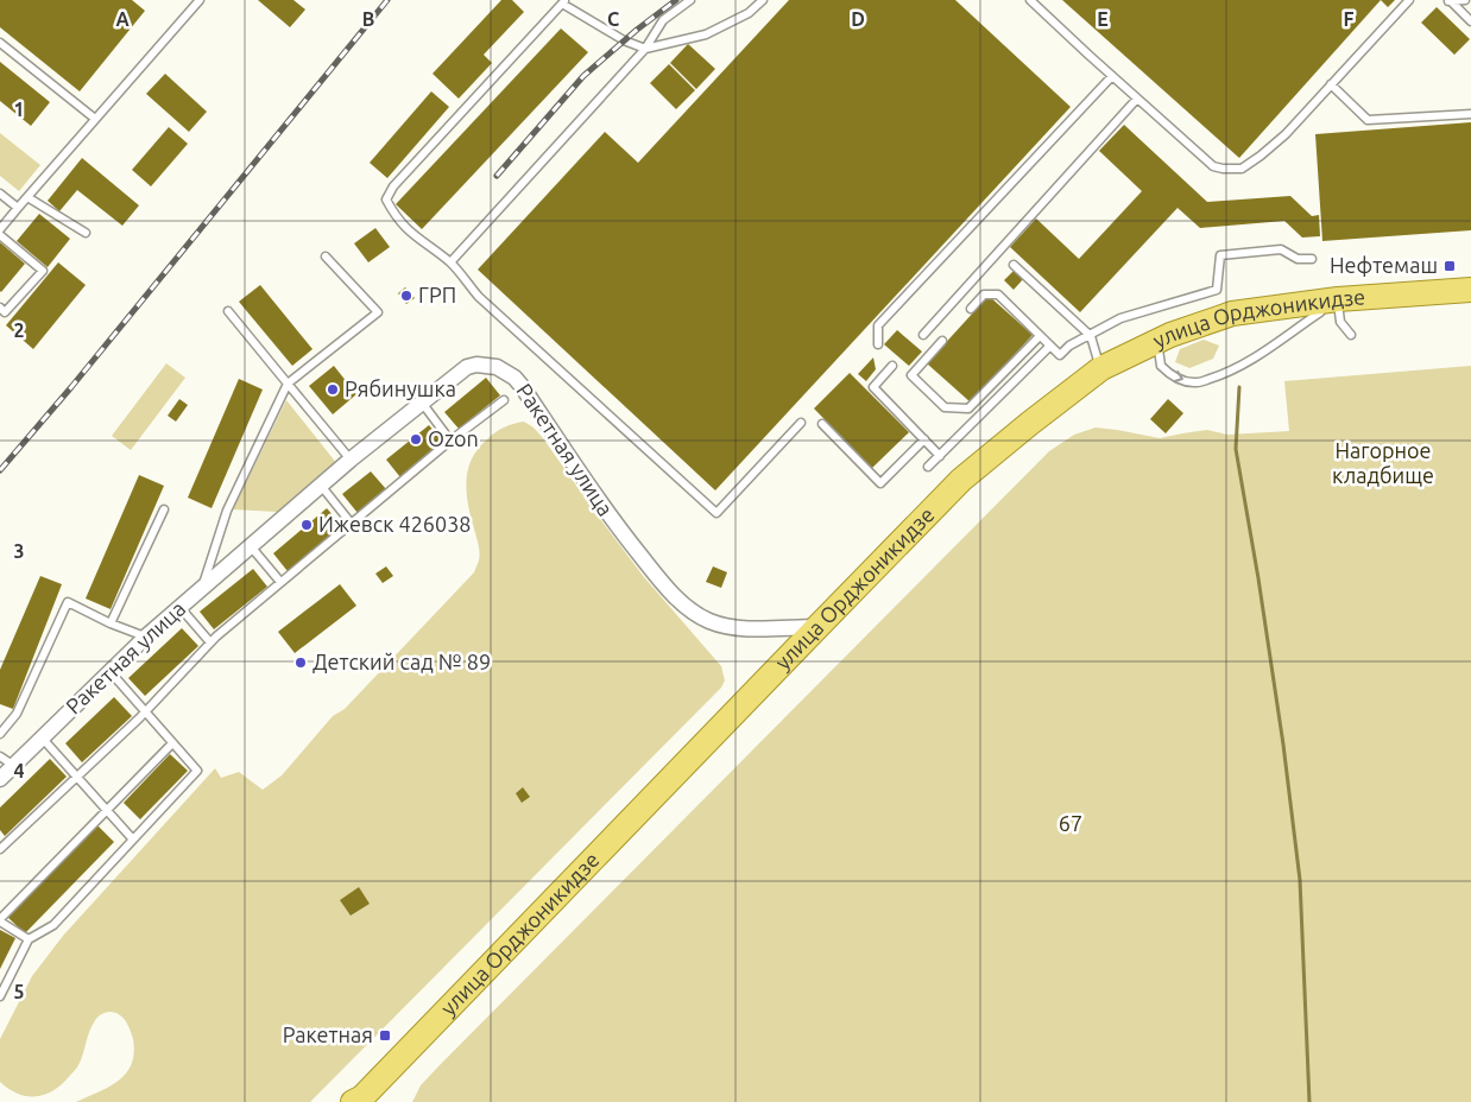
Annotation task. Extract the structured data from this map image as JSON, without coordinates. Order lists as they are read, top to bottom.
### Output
{
  "streets": {
    "main road": ["улица Орджоникидзе"],
    "street": ["Ракетная улица"]
  },
  "crossings": [
    ["улица Орджоникидзе", "Ракетная улица"]
  ],
  "parks": ["Нагорное кладбище", "67"],
  "places": {
    "transit": ["Нефтемаш", "Ракетная"],
    "other": [
      "ГРП",
      "Рябинушка",
      "Ozon",
      "Ижевск 426038",
      "Детский сад № 89"
    ]
  },
  "grid": {
    "columns": [
      "A",
      "B",
      "C",
      "D",
      "E",
      "F"
    ],
    "rows": [
      "1",
      "2",
      "3",
      "4",
      "5"
    ]
  }
}
